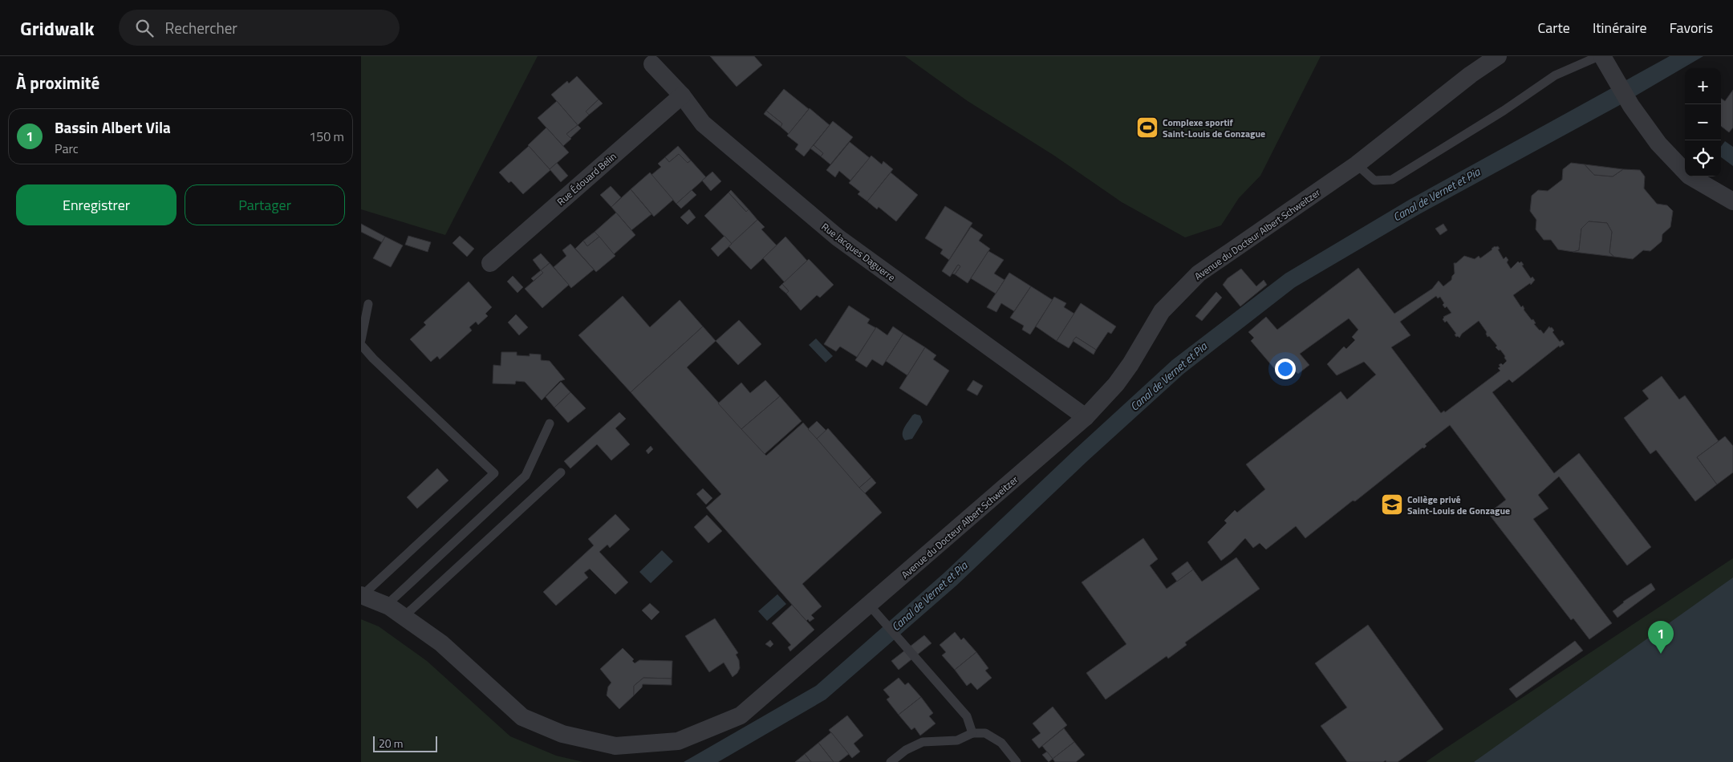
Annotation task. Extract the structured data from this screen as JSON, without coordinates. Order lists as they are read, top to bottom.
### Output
{
  "streets": {
    "street": ["Rue Édouard Belin", "Avenue du Docteur Albert Schweitzer", "Rue Jacques Daguerre"]
  },
  "crossings": [
    ["Rue Édouard Belin", "Rue Jacques Daguerre"],
    ["Avenue du Docteur Albert Schweitzer", "Rue Jacques Daguerre"]
  ],
  "water": ["Canal de Vernet et Pia"],
  "places": {
    "sports": ["Complexe sportif Saint-Louis de Gonzague"],
    "school or university": ["Collège privé Saint-Louis de Gonzague"]
  },
  "scale_bar": "20 m",
  "page": {
    "header": "Gridwalk",
    "search": "Rechercher",
    "nav": ["Carte", "Itinéraire", "Favoris"],
    "heading": "À proximité",
    "map_buttons": ["+", "−"],
    "list": [
      {
        "mark": "1",
        "name": "Bassin Albert Vila",
        "note": "Parc",
        "value": "150 m"
      }
    ],
    "buttons": ["Enregistrer", "Partager"],
    "pins": "1",
    "scale": "20 m"
  }
}
